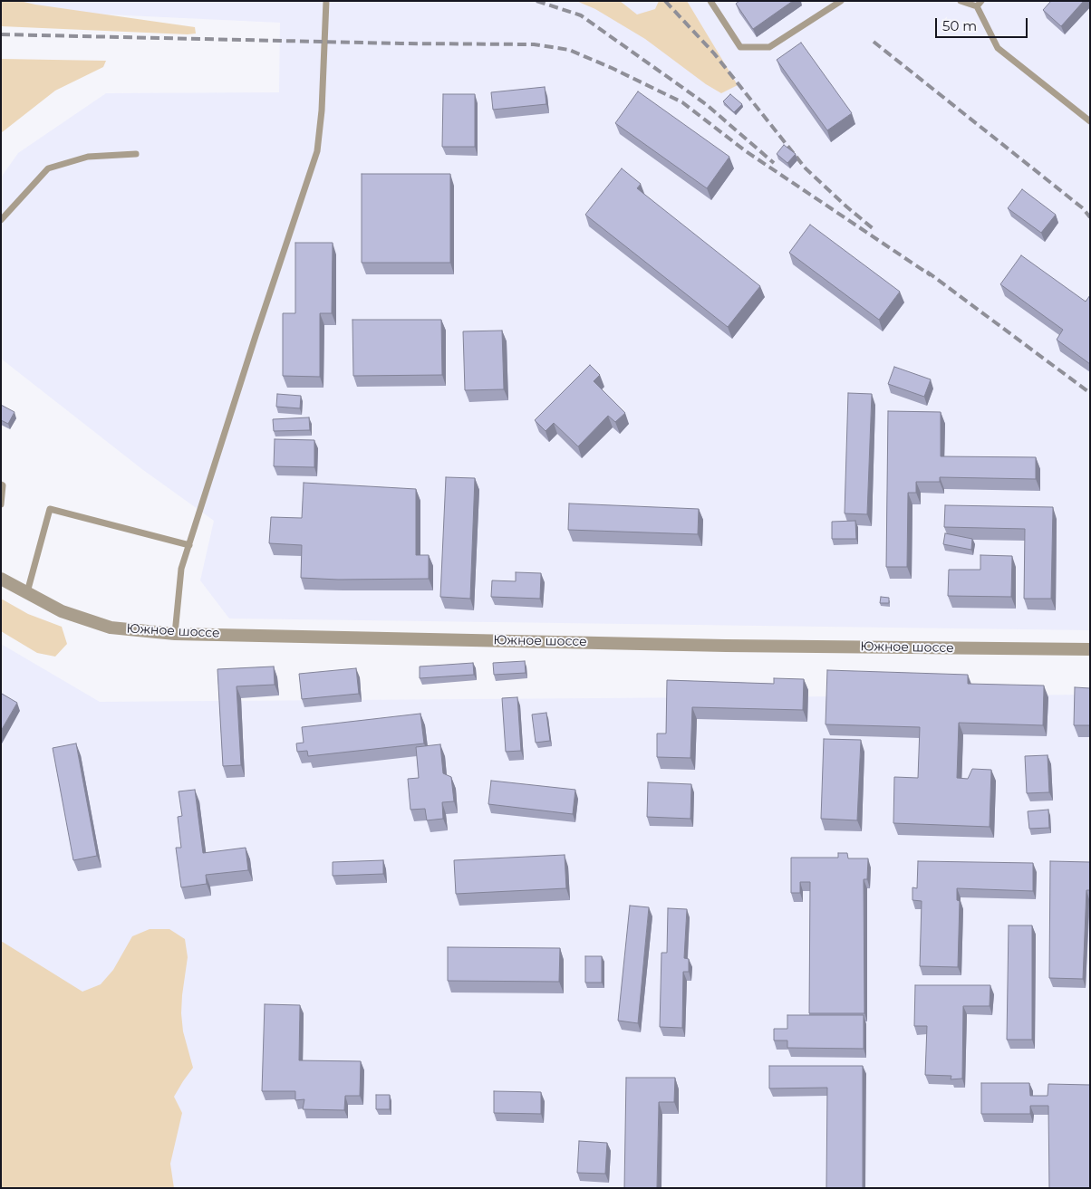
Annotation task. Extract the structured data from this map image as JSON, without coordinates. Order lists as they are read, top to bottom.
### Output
{
  "streets": {
    "street": ["Южное шоссе"]
  },
  "scale_bar": "50 m"
}
